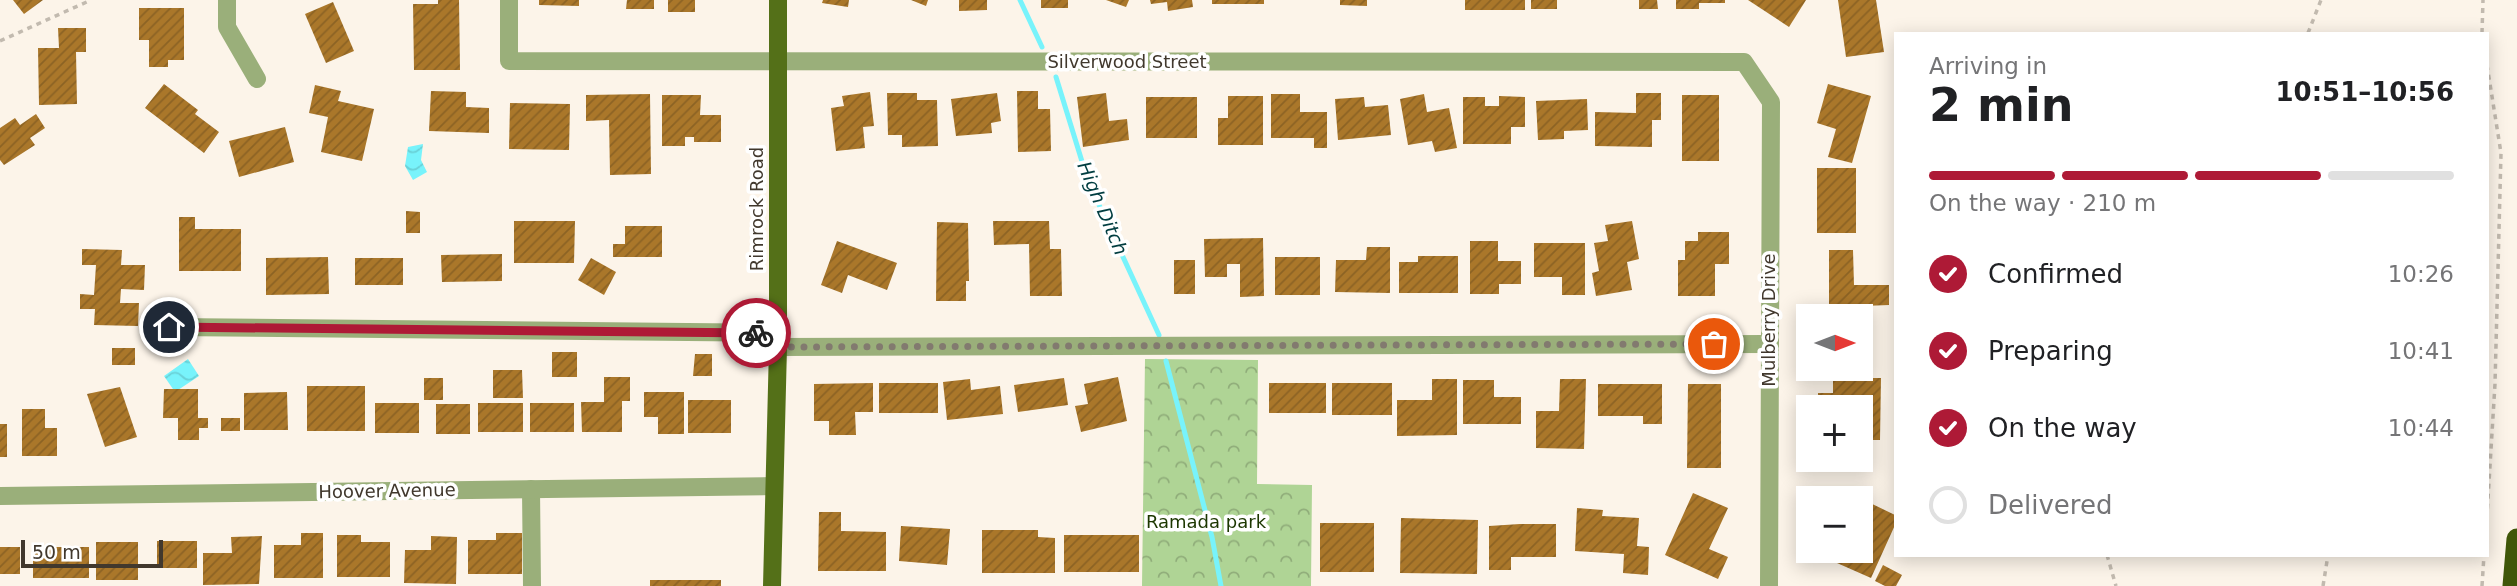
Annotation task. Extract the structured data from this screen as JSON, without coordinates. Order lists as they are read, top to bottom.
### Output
{
  "streets": {
    "main road": ["Rimrock Road"],
    "street": ["Silverwood Street", "Mulberry Drive", "Hoover Avenue"]
  },
  "crossings": [
    ["Silverwood Street", "Rimrock Road"],
    ["Silverwood Street", "Mulberry Drive"],
    ["Rimrock Road", "Hoover Avenue"]
  ],
  "water": ["High Ditch"],
  "parks": ["Ramada park"],
  "scale_bar": "50 m",
  "north": "right",
  "page": {
    "heading": ["2 min", "Arriving in", "10:51–10:56"],
    "bar": "On the way · 210 m",
    "list": [
      ["Confirmed", "10:26"],
      ["Preparing", "10:41"],
      ["On the way", "10:44"],
      "Delivered"
    ],
    "map_buttons": ["+", "−"],
    "scale": "50 m"
  }
}
